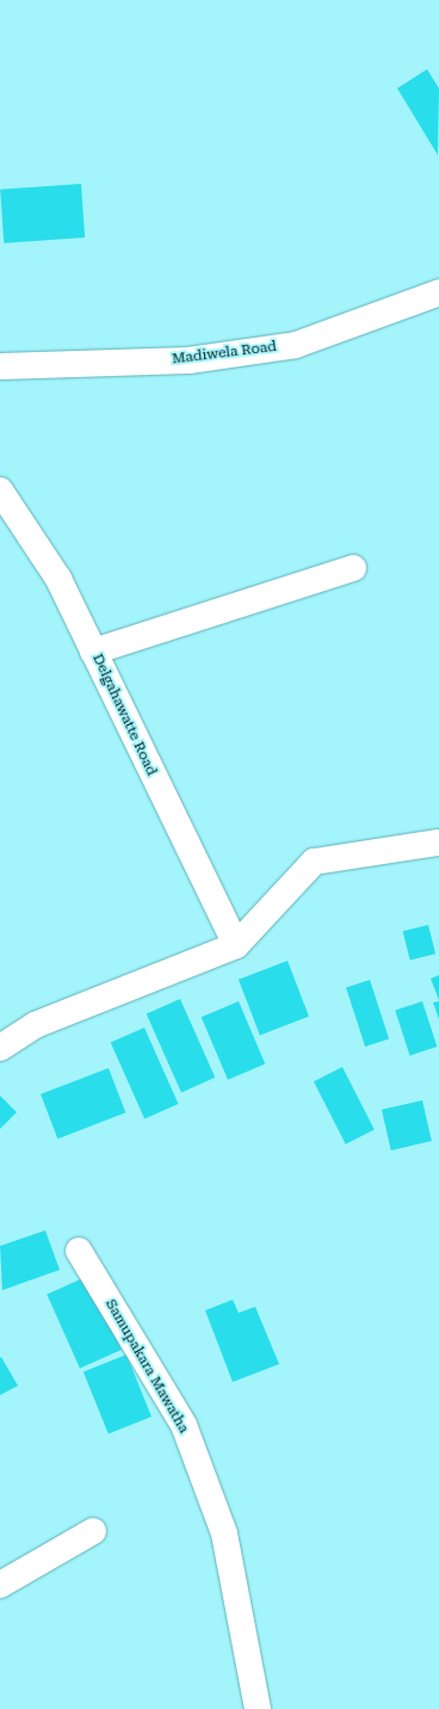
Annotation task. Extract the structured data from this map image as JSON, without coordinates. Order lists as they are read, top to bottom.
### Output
{
  "streets": {
    "street": ["Madiwela Road", "Delgahawatte Road", "Samupakara Mawatha"]
  }
}
